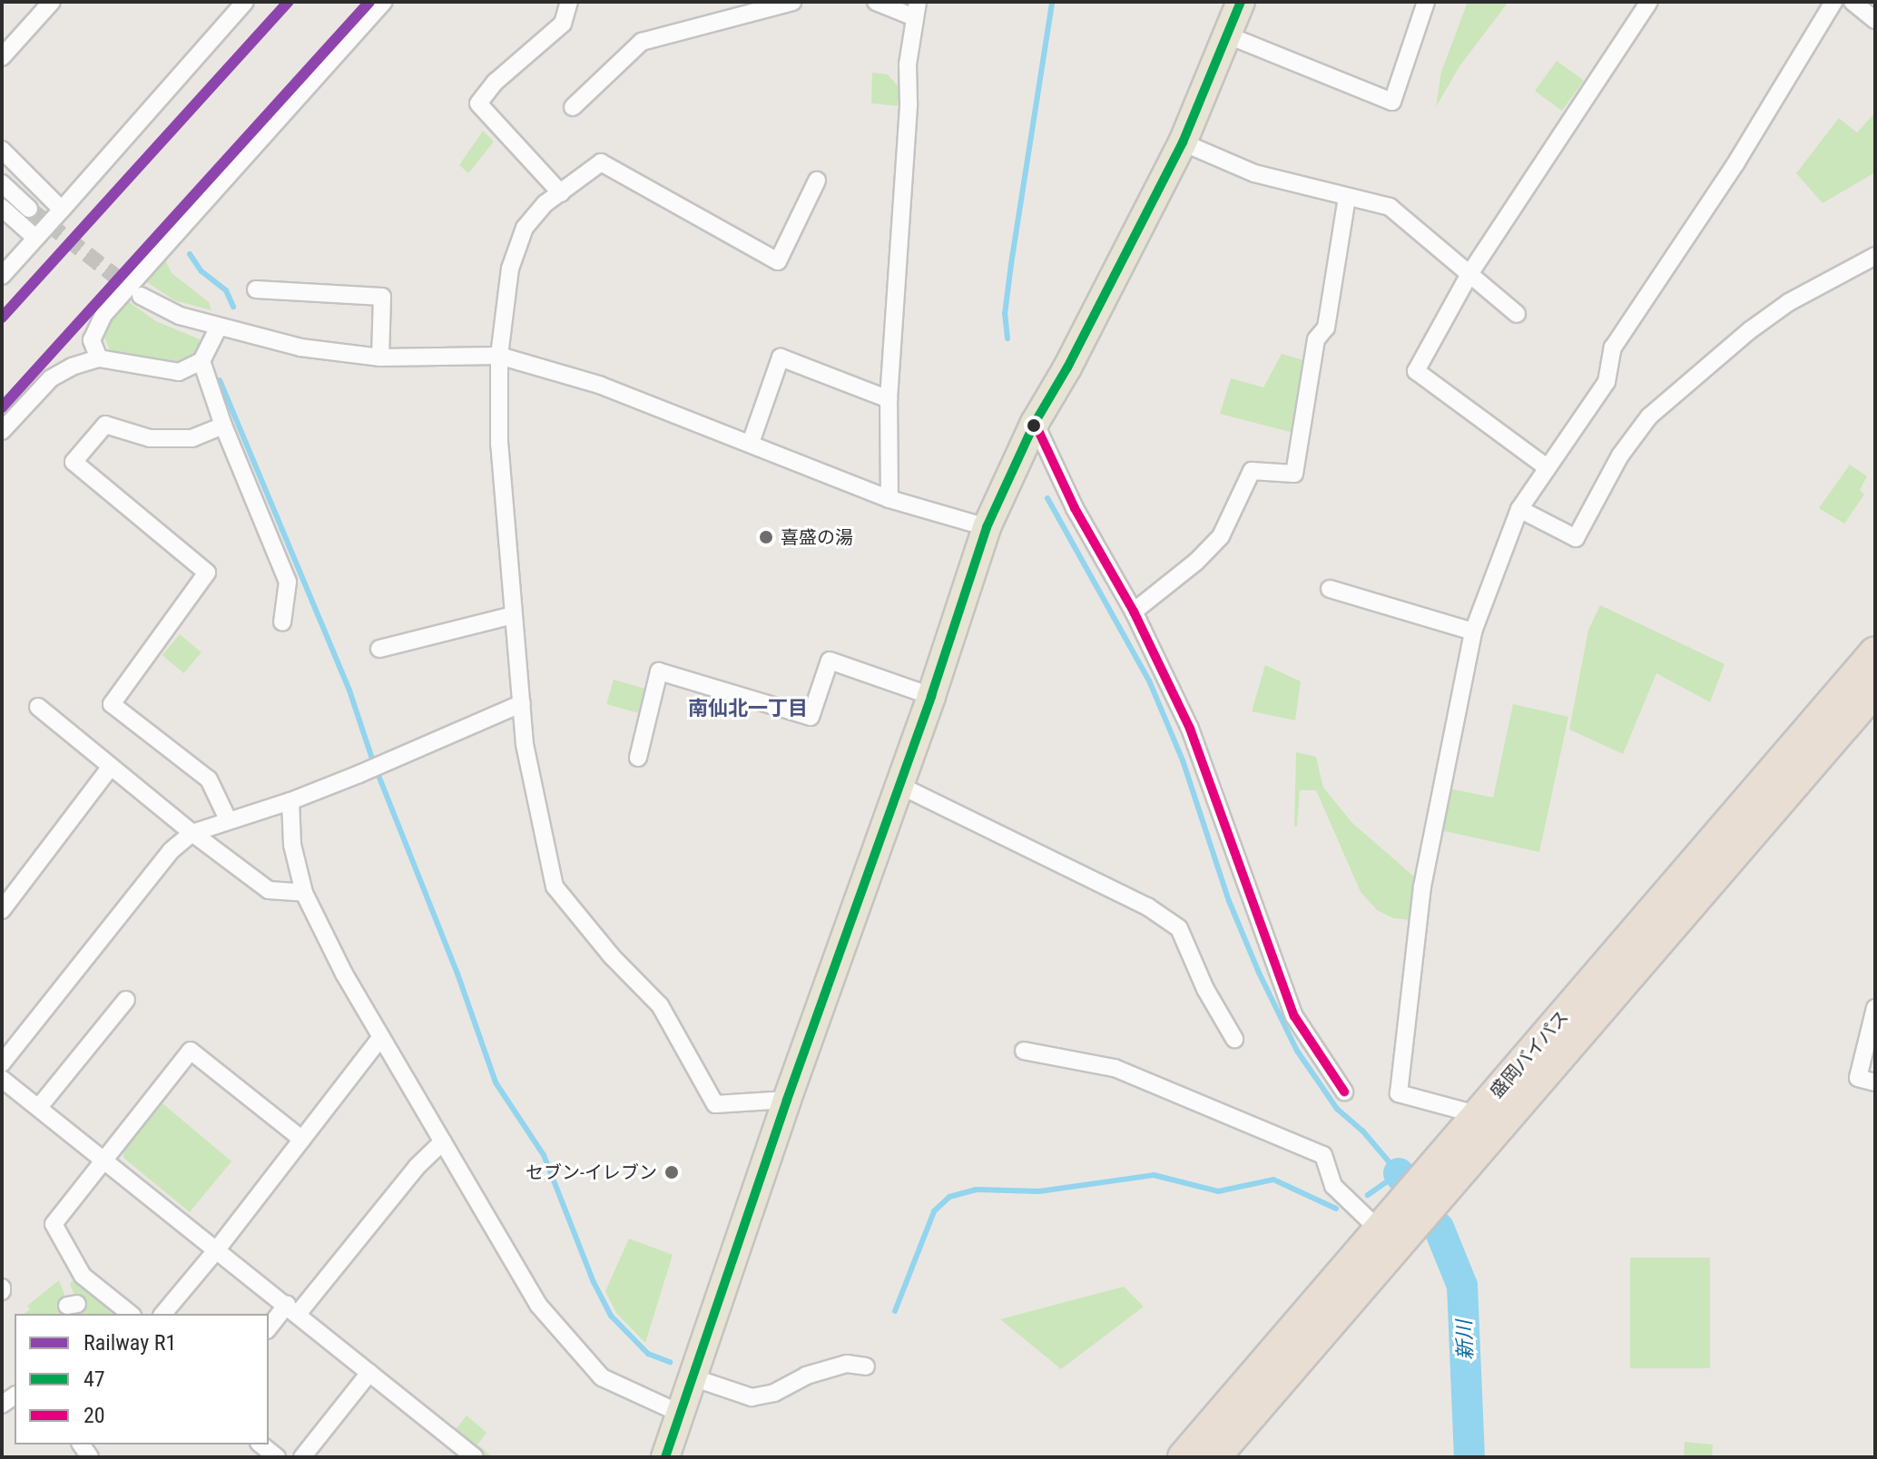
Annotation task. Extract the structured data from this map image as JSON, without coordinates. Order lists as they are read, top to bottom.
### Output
{
  "streets": {
    "highway": ["盛岡バイパス"]
  },
  "districts": ["南仙北一丁目"],
  "water": ["新川"],
  "places": ["喜盛の湯", "セブン-イレブン"],
  "lines": ["rail line R1", "transit line 47", "transit line 20"],
  "legend": ["Railway R1", "47", "20"]
}
